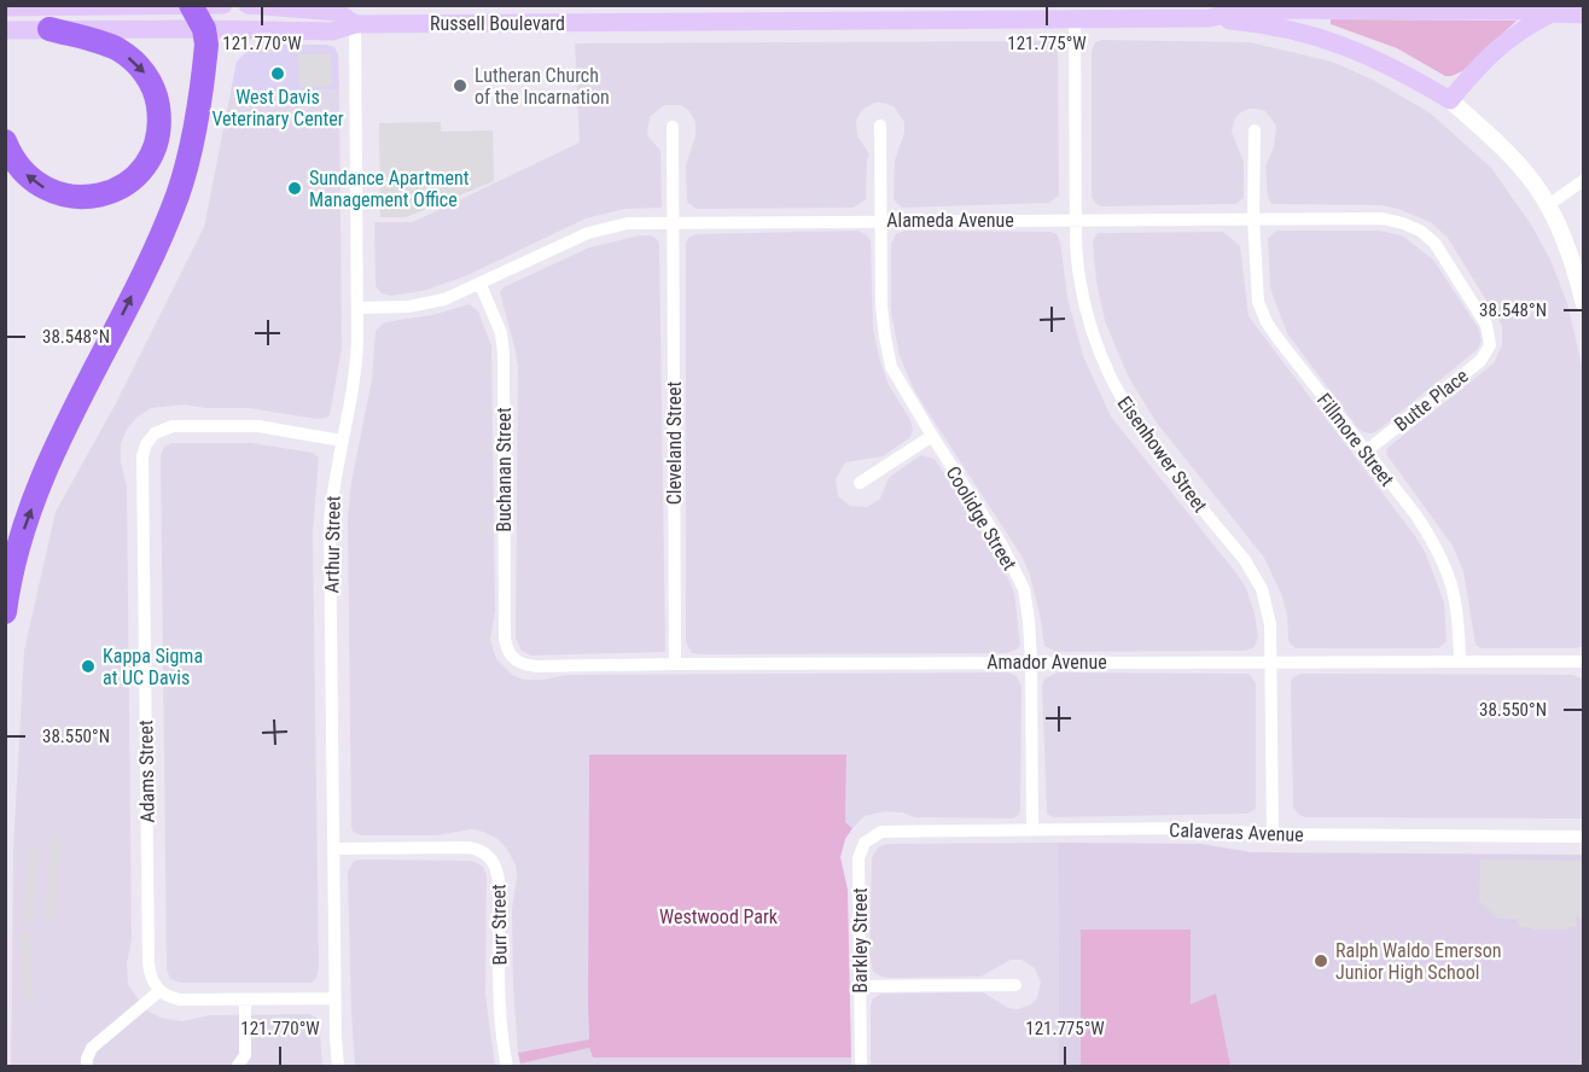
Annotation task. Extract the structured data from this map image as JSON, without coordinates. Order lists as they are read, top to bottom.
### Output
{
  "streets": {
    "main road": ["Russell Boulevard"],
    "street": [
      "Alameda Avenue",
      "Butte Place",
      "Fillmore Street",
      "Cleveland Street",
      "Eisenhower Street",
      "Buchanan Street",
      "Coolidge Street",
      "Arthur Street",
      "Amador Avenue",
      "Adams Street",
      "Calaveras Avenue",
      "Burr Street",
      "Barkley Street"
    ]
  },
  "crossings": [
    ["Russell Boulevard", "Eisenhower Street"],
    ["Russell Boulevard", "Arthur Street"],
    ["Alameda Avenue", "Butte Place"],
    ["Alameda Avenue", "Fillmore Street"],
    ["Alameda Avenue", "Cleveland Street"],
    ["Alameda Avenue", "Eisenhower Street"],
    ["Alameda Avenue", "Buchanan Street"],
    ["Alameda Avenue", "Coolidge Street"],
    ["Alameda Avenue", "Arthur Street"],
    ["Butte Place", "Fillmore Street"],
    ["Fillmore Street", "Amador Avenue"],
    ["Cleveland Street", "Amador Avenue"],
    ["Eisenhower Street", "Amador Avenue"],
    ["Eisenhower Street", "Calaveras Avenue"],
    ["Buchanan Street", "Amador Avenue"],
    ["Coolidge Street", "Amador Avenue"],
    ["Coolidge Street", "Calaveras Avenue"],
    ["Arthur Street", "Adams Street"],
    ["Arthur Street", "Burr Street"],
    ["Calaveras Avenue", "Barkley Street"]
  ],
  "parks": ["Westwood Park"],
  "places": [
    "West Davis Veterinary Center",
    "Lutheran Church of the Incarnation",
    "Sundance Apartment Management Office",
    "Kappa Sigma at UC Davis",
    "Ralph Waldo Emerson Junior High School"
  ],
  "coordinates": [
    "121.770°W",
    "121.775°W",
    "38.548°N",
    "38.550°N"
  ]
}
